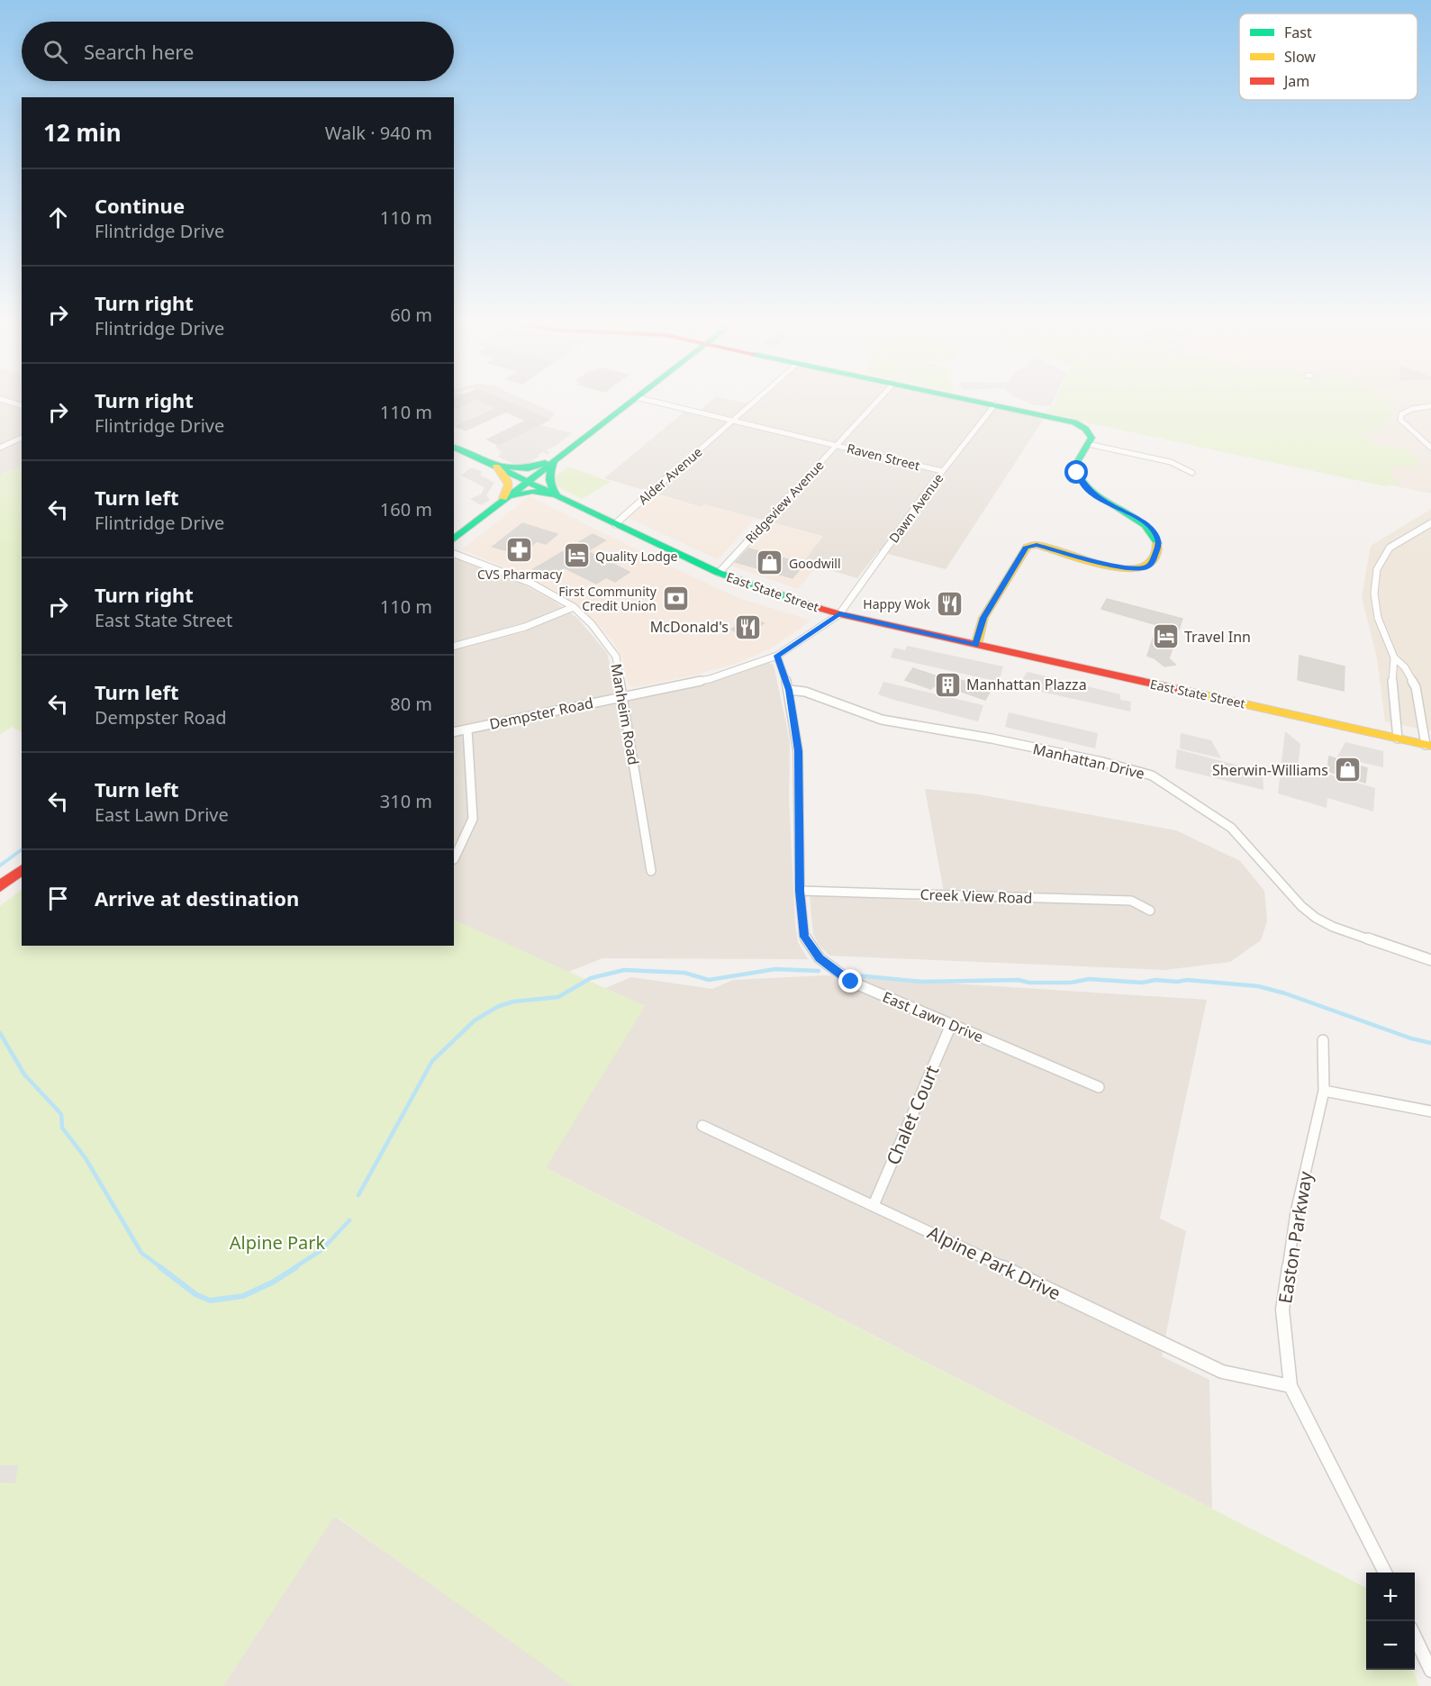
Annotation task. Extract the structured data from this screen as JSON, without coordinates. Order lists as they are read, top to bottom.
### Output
{
  "streets": {
    "main road": ["East State Street"],
    "street": [
      "Raven Street",
      "Alder Avenue",
      "Ridgeview Avenue",
      "Dawn Avenue",
      "Dempster Road",
      "Manheim Road",
      "Manhattan Drive",
      "Creek View Road",
      "East Lawn Drive",
      "Chalet Court",
      "Easton Parkway",
      "Alpine Park Drive"
    ]
  },
  "crossings": [
    ["Raven Street", "Alder Avenue"],
    ["Raven Street", "Ridgeview Avenue"],
    ["Raven Street", "Dawn Avenue"],
    ["Alder Avenue", "East State Street"],
    ["Ridgeview Avenue", "East State Street"],
    ["Dawn Avenue", "East State Street"],
    ["Dawn Avenue", "Dempster Road"],
    ["East State Street", "Dempster Road"],
    ["Dempster Road", "Manheim Road"],
    ["Dempster Road", "East Lawn Drive"],
    ["Manhattan Drive", "East Lawn Drive"],
    ["Creek View Road", "East Lawn Drive"],
    ["East Lawn Drive", "Chalet Court"],
    ["Chalet Court", "Alpine Park Drive"],
    ["Easton Parkway", "Alpine Park Drive"]
  ],
  "parks": ["Alpine Park"],
  "places": {
    "pharmacy": ["CVS Pharmacy"],
    "hotel": ["Quality Lodge", "Travel Inn"],
    "shop": ["Goodwill", "Sherwin-Williams"],
    "bank": ["First Community Credit Union"],
    "restaurant": ["Happy Wok", "McDonald's"],
    "building": ["Manhattan Plazza"]
  },
  "legend": ["Fast", "Slow", "Jam"],
  "page": {
    "search": "Search here",
    "heading": ["12 min", "Walk · 940 m"],
    "list": [
      ["Continue", "Flintridge Drive", "110 m"],
      ["Turn right", "Flintridge Drive", "60 m"],
      ["Turn right", "Flintridge Drive", "110 m"],
      ["Turn left", "Flintridge Drive", "160 m"],
      ["Turn right", "East State Street", "110 m"],
      ["Turn left", "Dempster Road", "80 m"],
      ["Turn left", "East Lawn Drive", "310 m"],
      "Arrive at destination"
    ],
    "map_buttons": ["+", "−"]
  }
}
